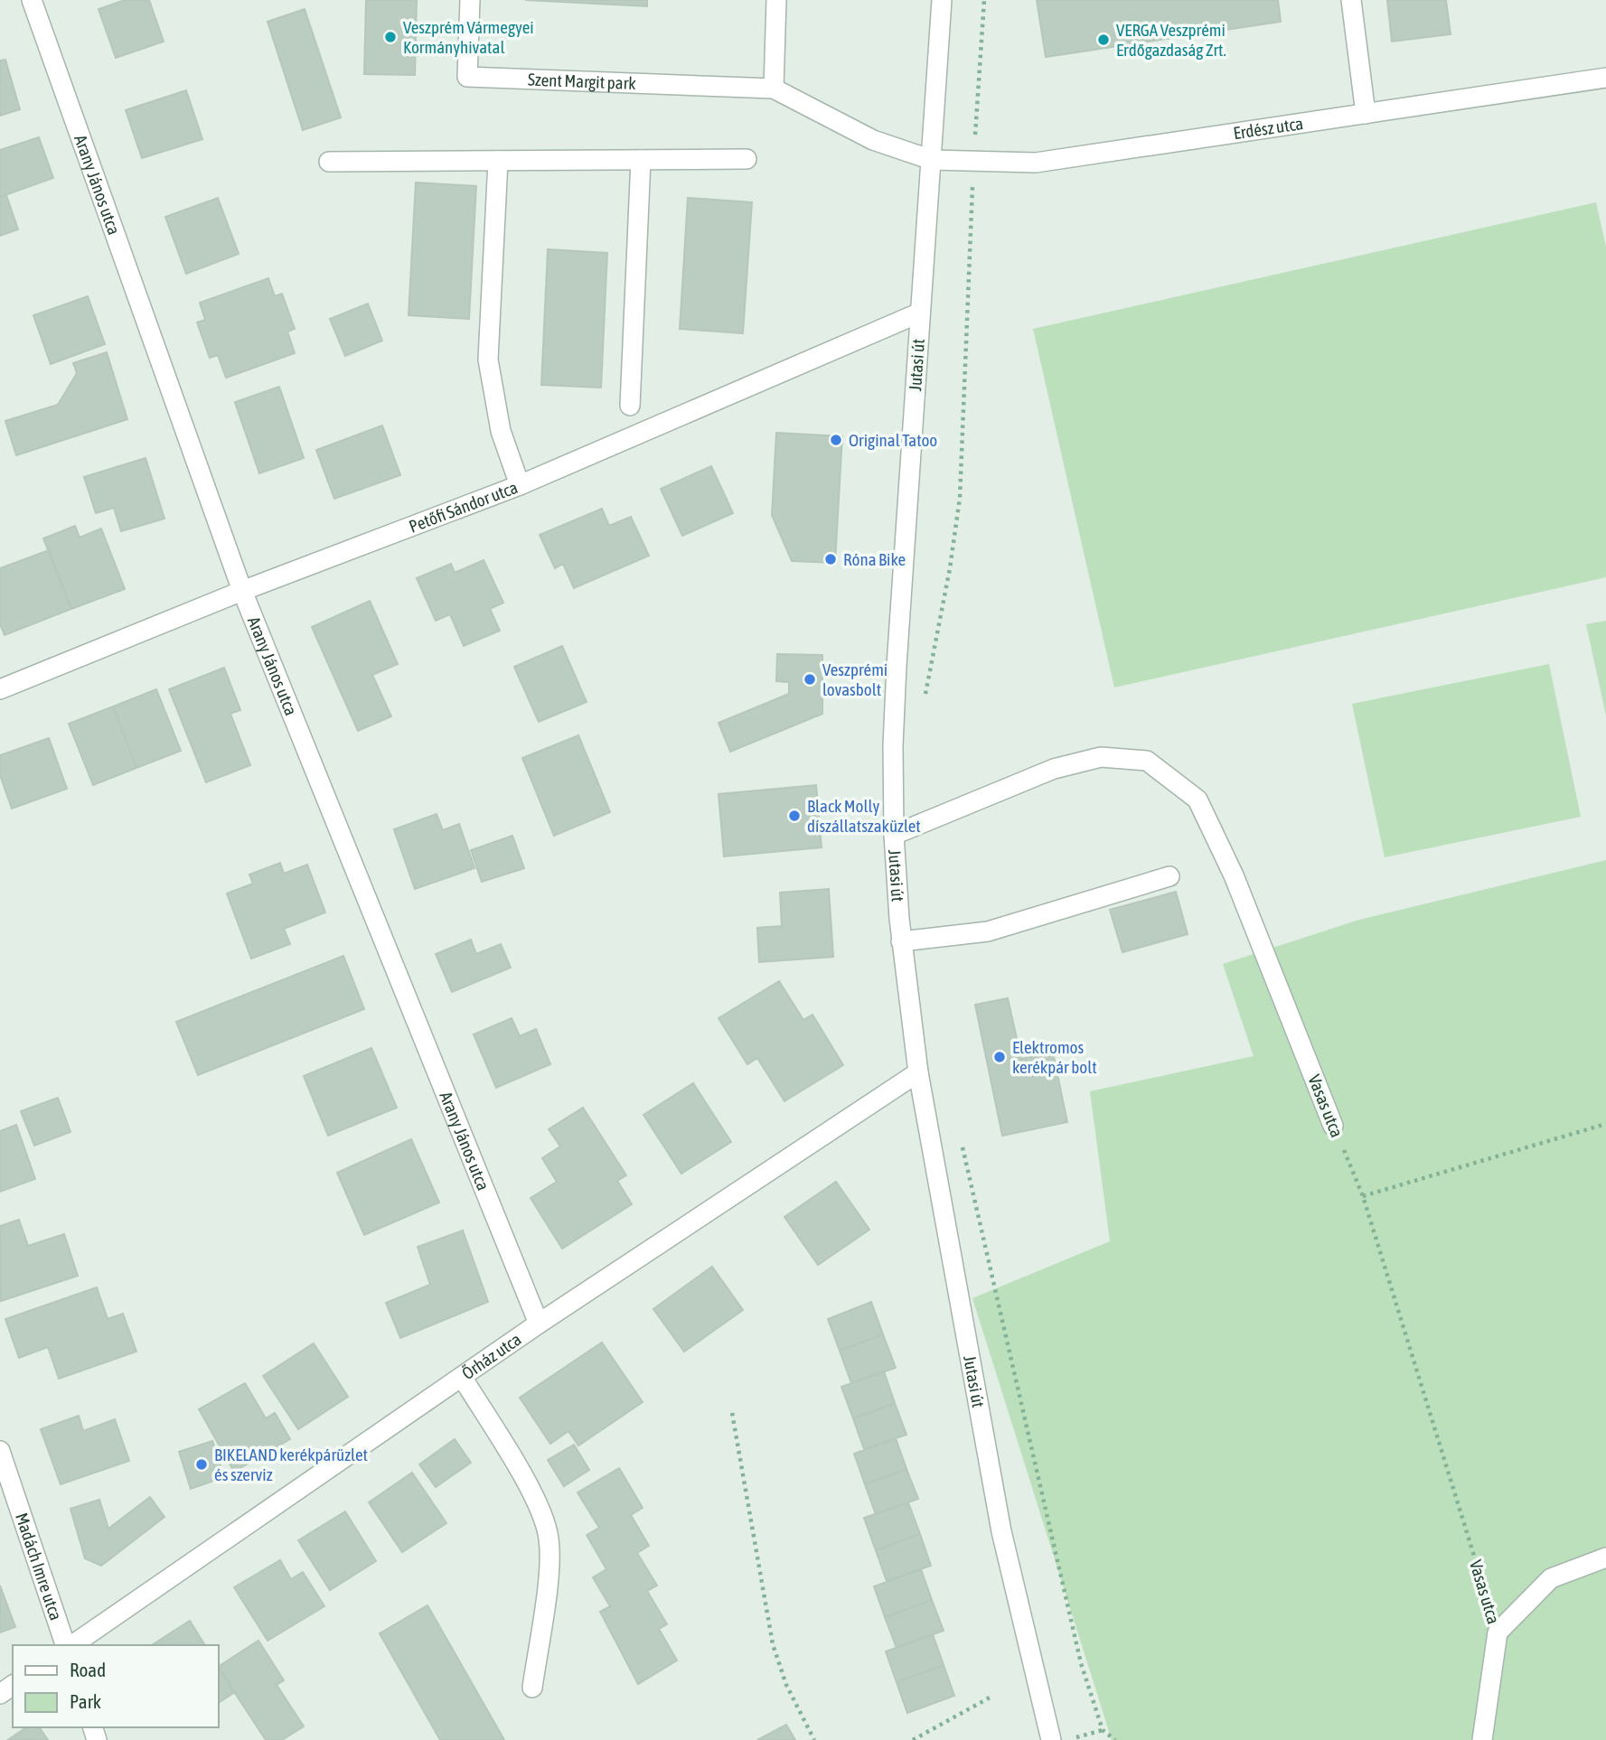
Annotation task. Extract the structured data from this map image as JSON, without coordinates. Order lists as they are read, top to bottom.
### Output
{
  "streets": {
    "street": [
      "Szent Margit park",
      "Erdész utca",
      "Arany János utca",
      "Jutasi út",
      "Petőfi Sándor utca",
      "Vasas utca",
      "Őrház utca",
      "Madách Imre utca"
    ]
  },
  "crossings": [
    ["Szent Margit park", "Erdész utca"],
    ["Szent Margit park", "Jutasi út"],
    ["Erdész utca", "Jutasi út"],
    ["Arany János utca", "Petőfi Sándor utca"],
    ["Arany János utca", "Őrház utca"],
    ["Jutasi út", "Petőfi Sándor utca"],
    ["Jutasi út", "Vasas utca"],
    ["Jutasi út", "Őrház utca"]
  ],
  "places": [
    "Veszprém Vármegyei Kormányhivatal",
    "VERGA Veszprémi Erdőgazdaság Zrt.",
    "Original Tatoo",
    "Róna Bike",
    "Veszprémi lovasbolt",
    "Black Molly díszállatszaküzlet",
    "Elektromos kerékpár bolt",
    "BIKELAND kerékpárüzlet és szerviz"
  ],
  "legend": ["Road", "Park"]
}
